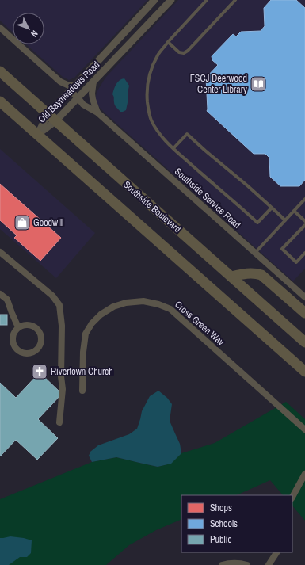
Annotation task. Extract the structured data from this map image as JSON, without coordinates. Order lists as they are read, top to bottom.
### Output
{
  "streets": {
    "highway": ["Southside Boulevard"],
    "street": ["Old Baymeadows Road", "Southside Service Road", "Cross Green Way"]
  },
  "crossings": [
    ["Old Baymeadows Road", "Southside Service Road"],
    ["Old Baymeadows Road", "Southside Boulevard"]
  ],
  "places": {
    "library": ["FSCJ Deerwood Center Library"],
    "shop": ["Goodwill"],
    "church": ["Rivertown Church"]
  },
  "legend": ["Shops", "Schools", "Public"],
  "north": "bottom right"
}
